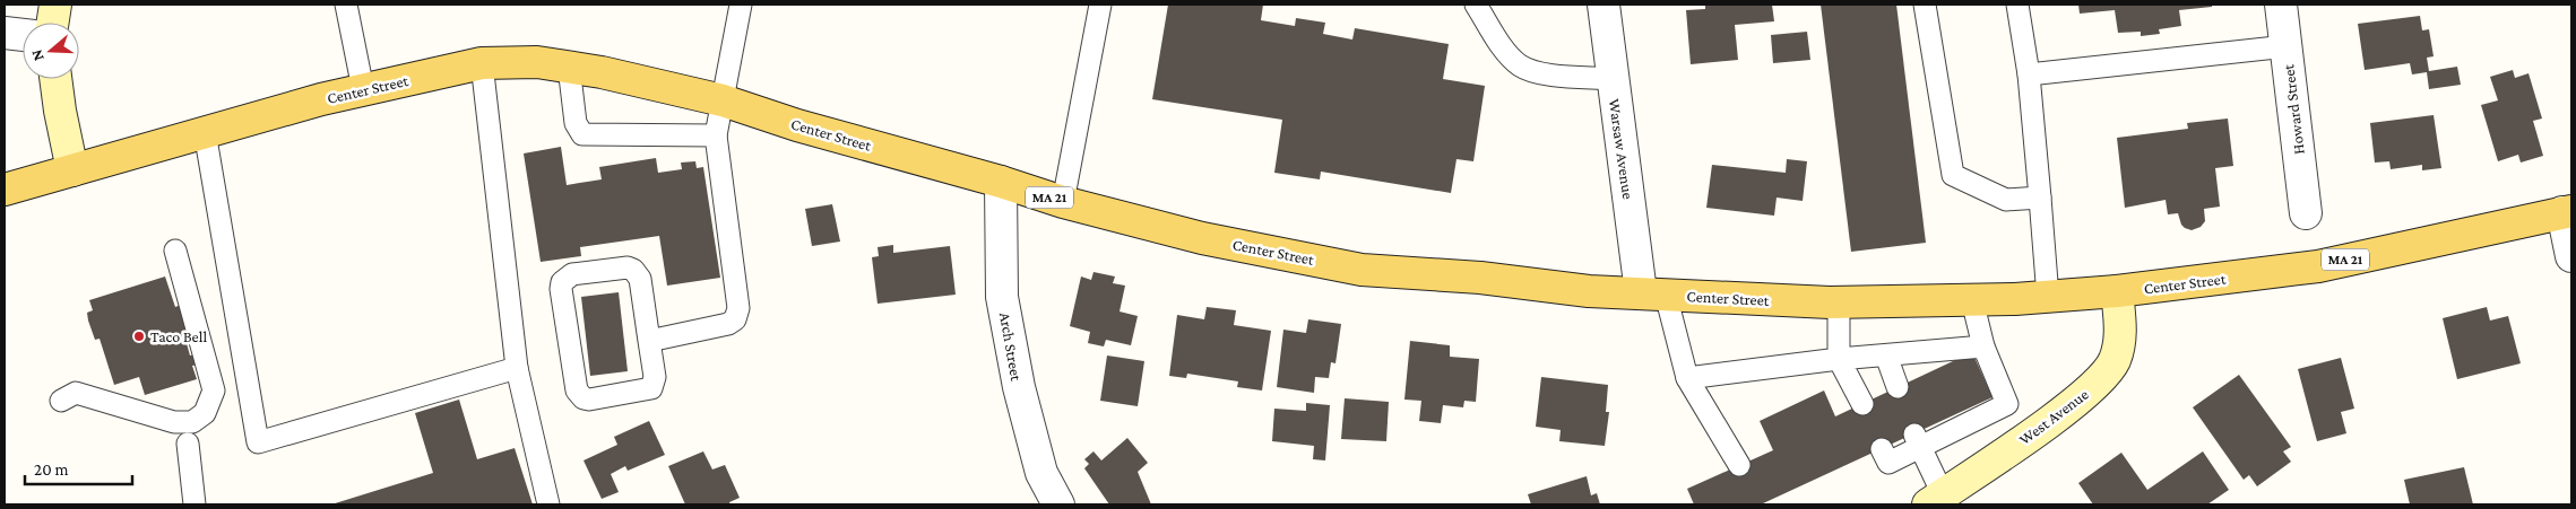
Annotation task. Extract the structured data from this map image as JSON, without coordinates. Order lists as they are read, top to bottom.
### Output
{
  "streets": {
    "main road": ["Center Street", "MA 21", "West Avenue"],
    "street": ["Howard Street", "Warsaw Avenue", "Arch Street"]
  },
  "crossings": [
    ["Center Street", "Warsaw Avenue"],
    ["Center Street", "Arch Street"],
    ["Center Street", "West Avenue"]
  ],
  "places": ["Taco Bell"],
  "scale_bar": "20 m",
  "north": "left"
}
